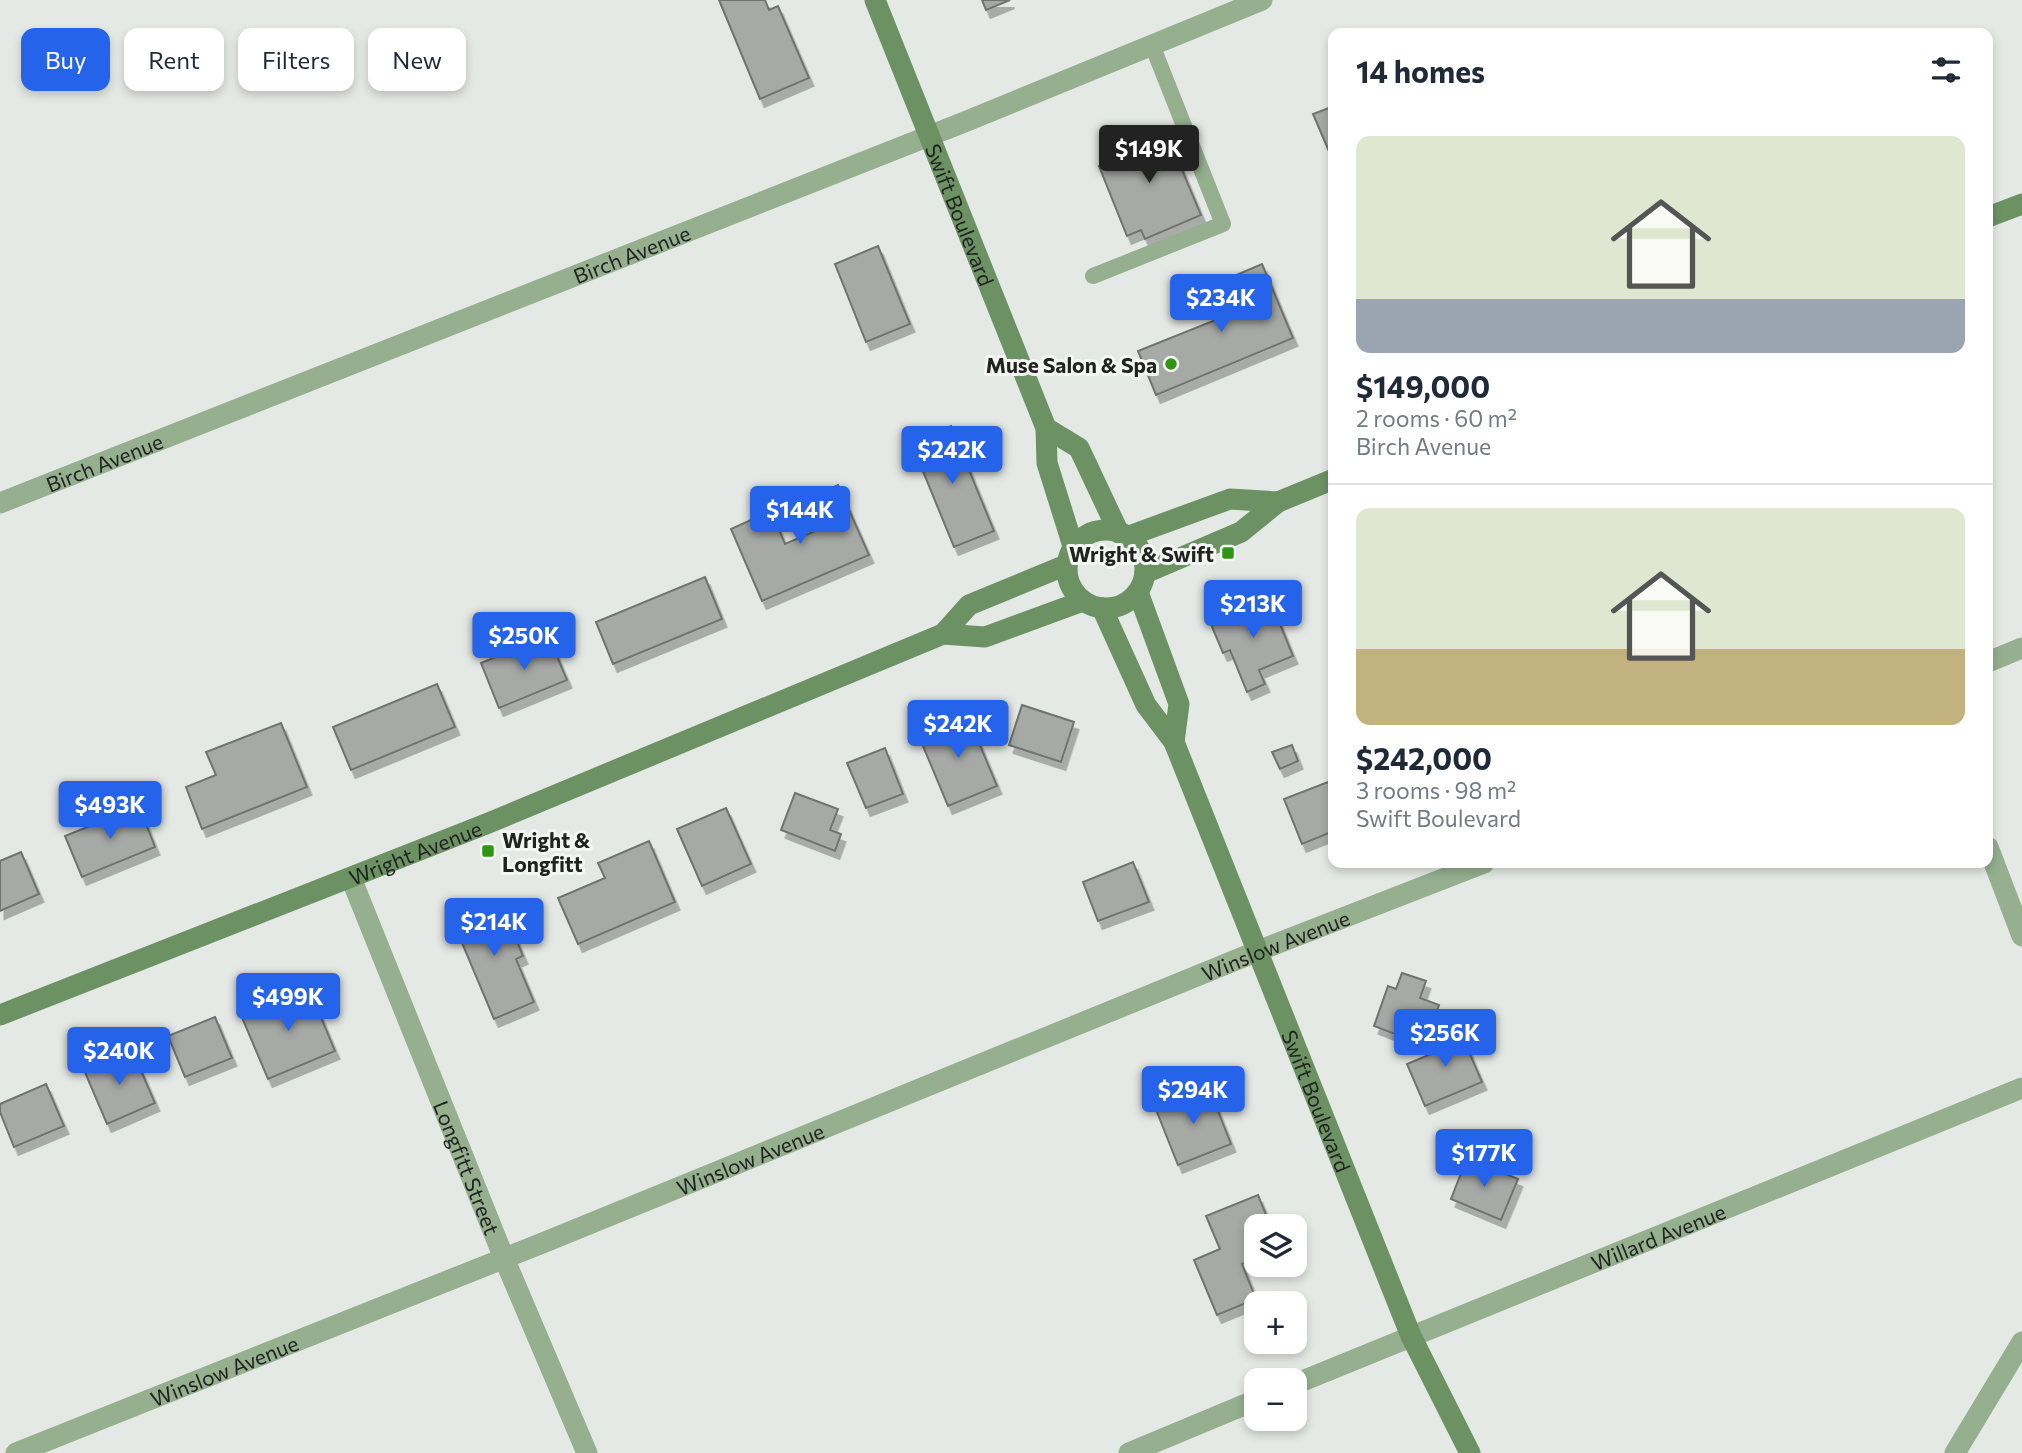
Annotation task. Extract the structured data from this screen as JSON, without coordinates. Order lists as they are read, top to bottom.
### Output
{
  "streets": {
    "main road": ["Swift Boulevard", "Wright Avenue"],
    "street": [
      "Birch Avenue",
      "Winslow Avenue",
      "Longfitt Street",
      "Willard Avenue"
    ]
  },
  "crossings": [
    ["Swift Boulevard", "Birch Avenue"],
    ["Swift Boulevard", "Wright Avenue"],
    ["Swift Boulevard", "Winslow Avenue"],
    ["Swift Boulevard", "Willard Avenue"],
    ["Wright Avenue", "Longfitt Street"],
    ["Winslow Avenue", "Longfitt Street"]
  ],
  "places": {
    "other": ["Muse Salon & Spa"],
    "transit": ["Wright & Swift", "Wright & Longfitt"]
  },
  "page": {
    "chip": [
      "Buy",
      "Rent",
      "Filters",
      "New"
    ],
    "heading": "14 homes",
    "list": [
      {
        "name": "$149,000",
        "note": "2 rooms · 60 m² · Birch Avenue"
      },
      {
        "name": "$242,000",
        "note": "3 rooms · 98 m² · Swift Boulevard"
      }
    ],
    "price": [
      "$149K",
      "$234K",
      "$242K",
      "$144K",
      "$213K",
      "$250K",
      "$242K",
      "$493K",
      "$214K",
      "$499K",
      "$256K",
      "$240K",
      "$294K",
      "$177K"
    ],
    "map_buttons": ["+", "−"]
  }
}
